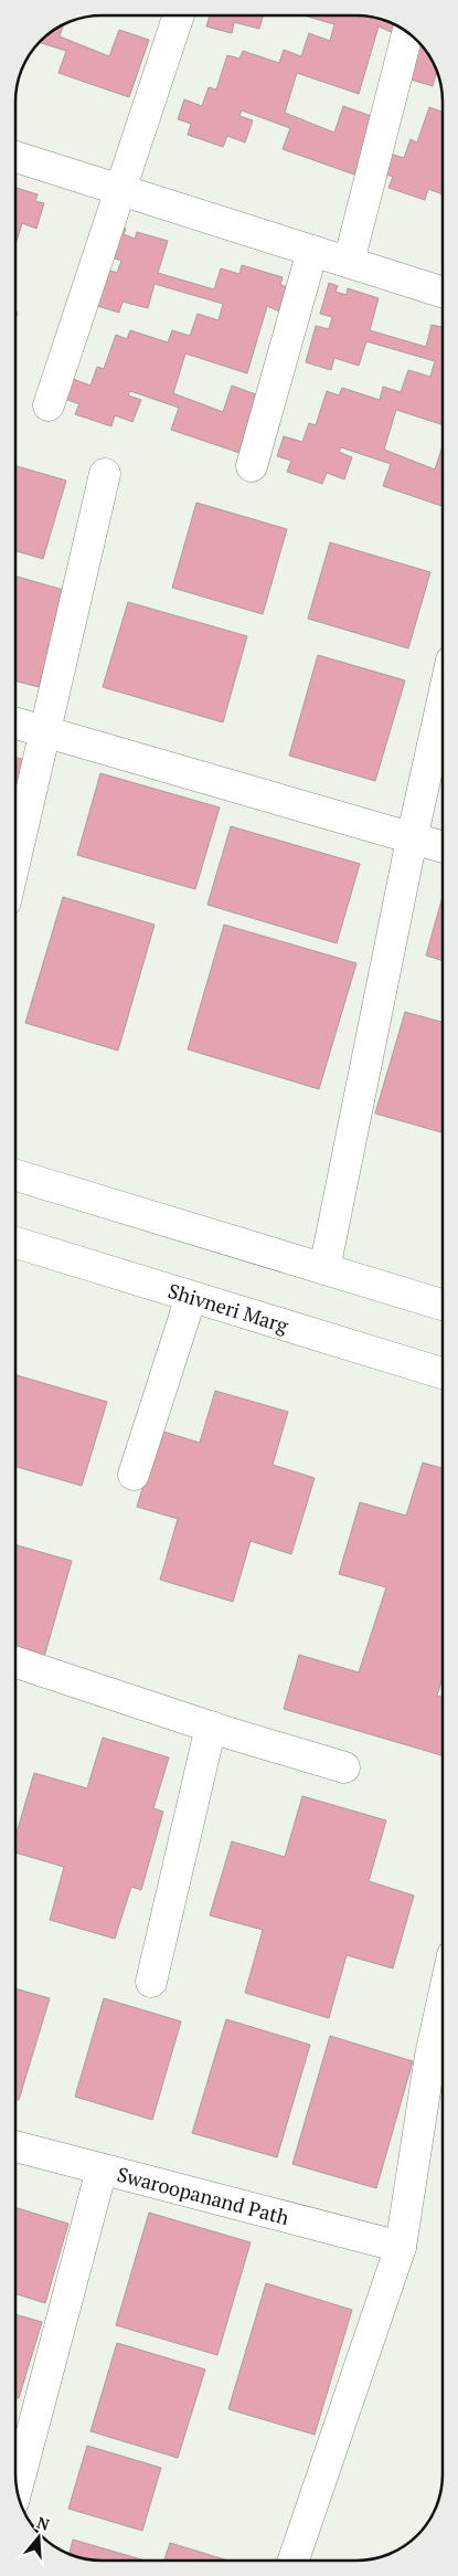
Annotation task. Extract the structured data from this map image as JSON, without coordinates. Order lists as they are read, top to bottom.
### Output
{
  "streets": {
    "street": ["Shivneri Marg", "Swaroopanand Path"]
  },
  "north": "top"
}
